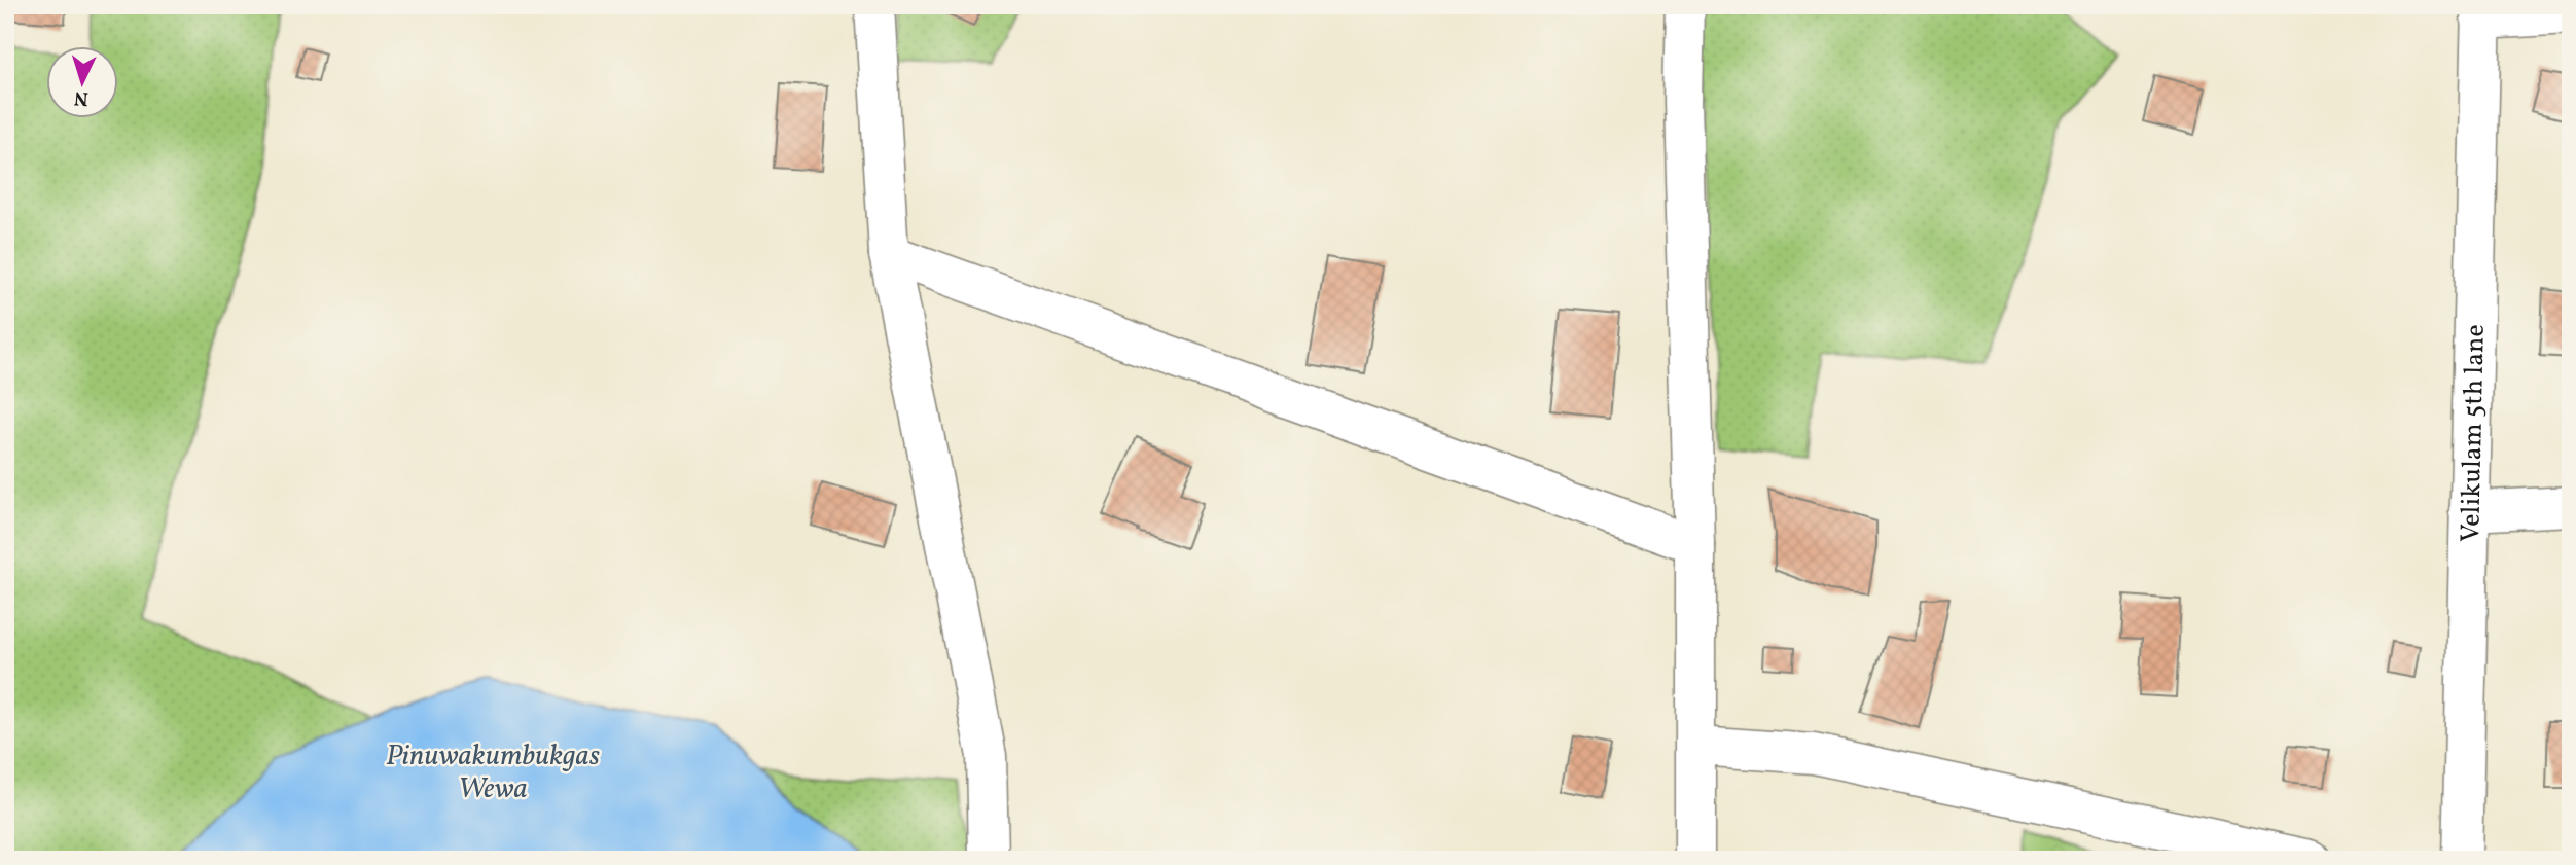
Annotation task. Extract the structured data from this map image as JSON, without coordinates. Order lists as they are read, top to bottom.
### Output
{
  "streets": {
    "street": ["Velikulam 5th lane"]
  },
  "water": ["Pinuwakumbukgas Wewa"],
  "north": "bottom"
}
